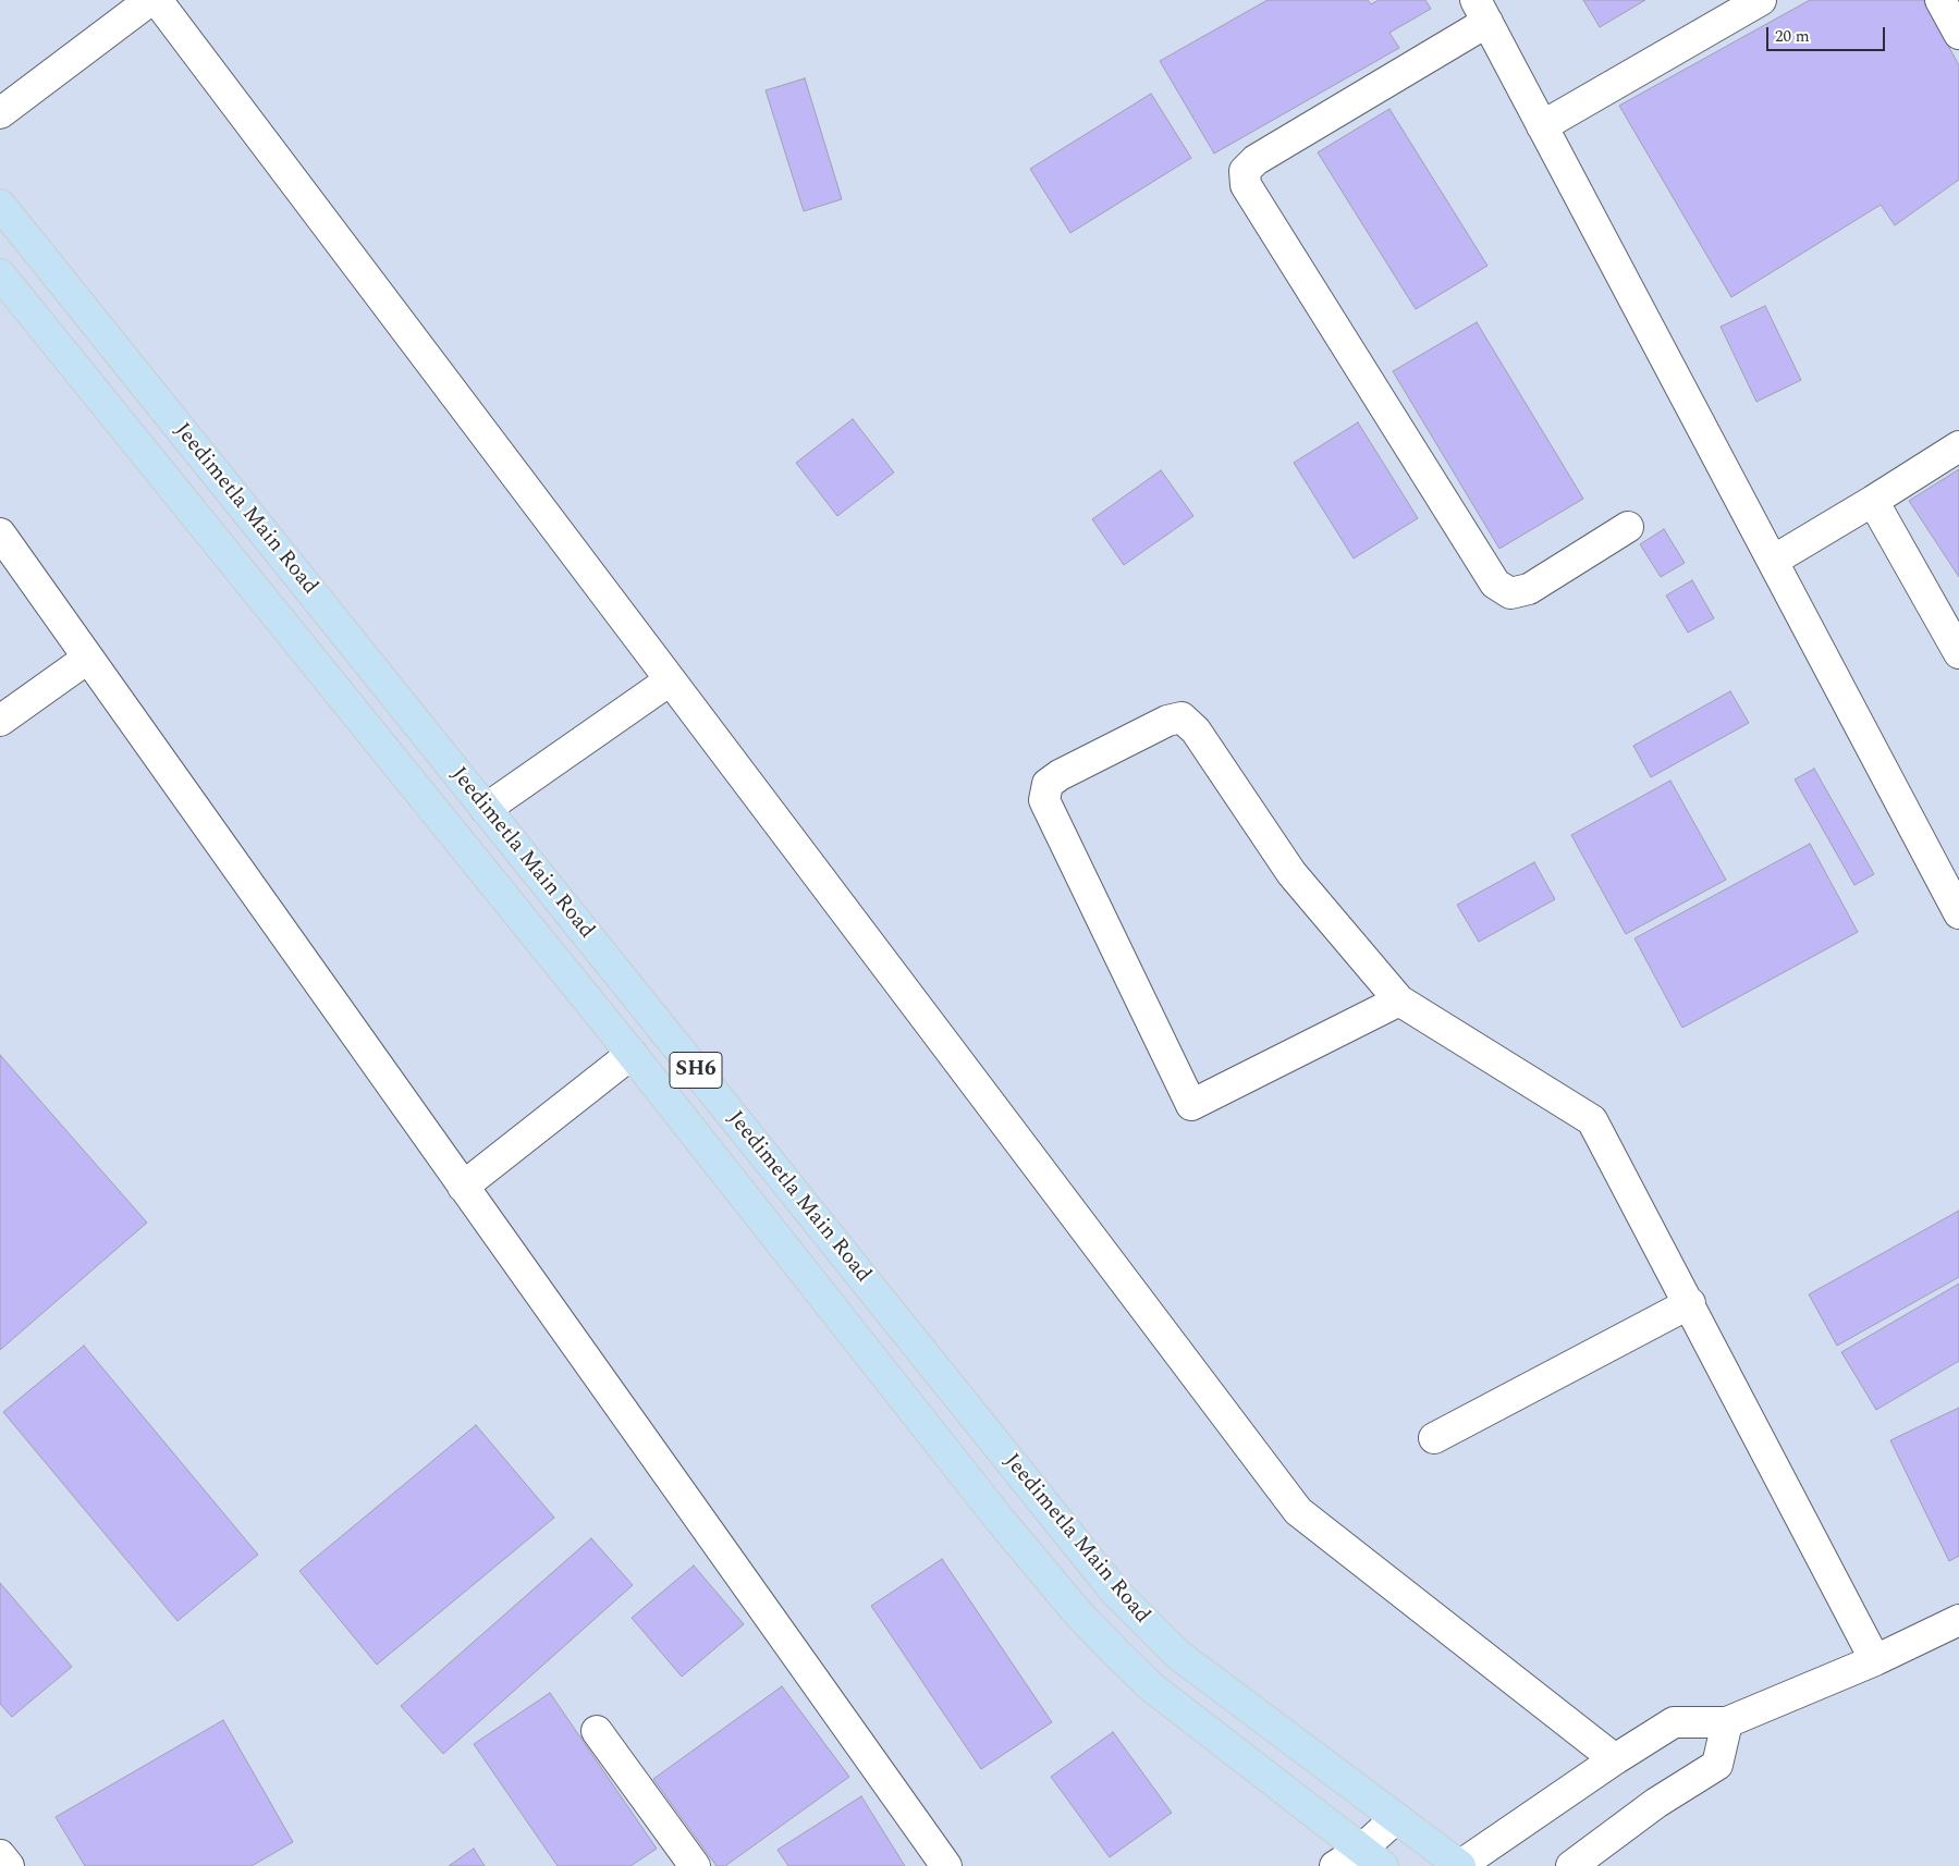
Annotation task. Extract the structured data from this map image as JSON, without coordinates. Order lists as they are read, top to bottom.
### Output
{
  "streets": {
    "main road": ["Jeedimetla Main Road", "SH6"]
  },
  "scale_bar": "20 m"
}
